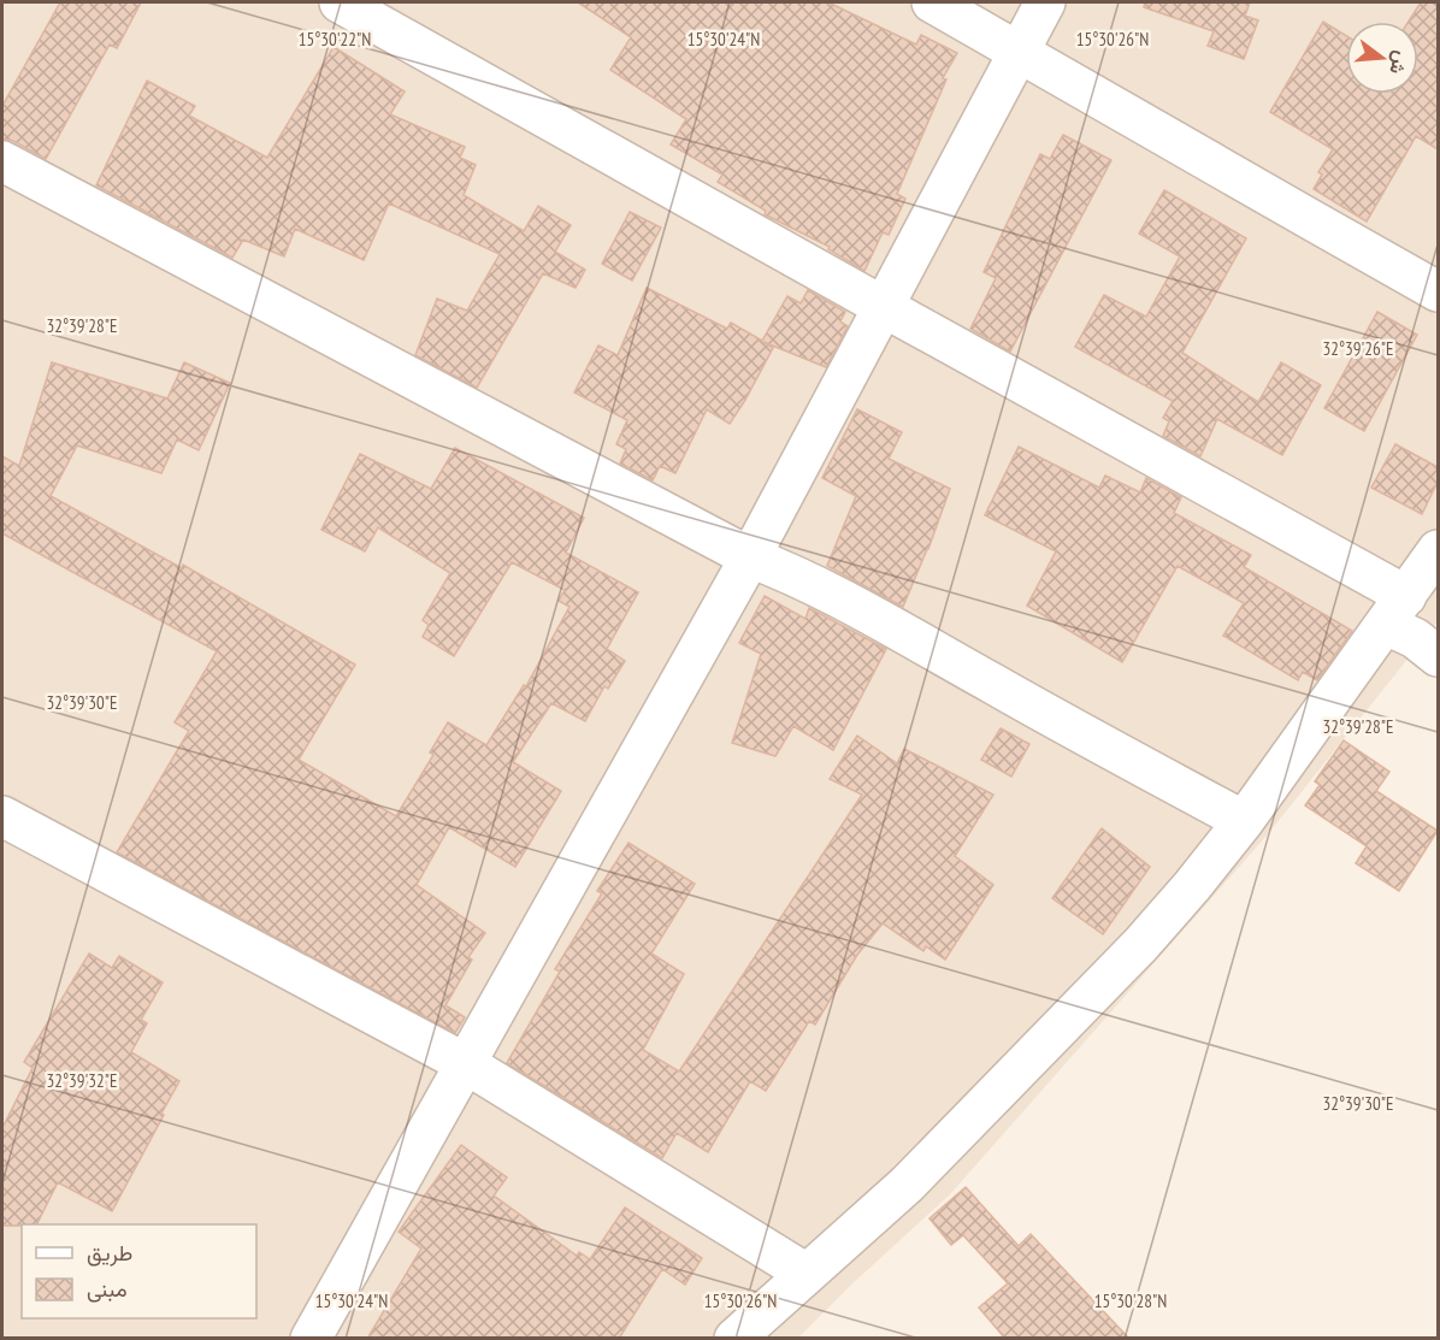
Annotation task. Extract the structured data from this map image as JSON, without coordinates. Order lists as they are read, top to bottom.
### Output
{
  "legend": ["طريق", "مبنى"],
  "north": "right",
  "coordinates": [
    "15°30'22\"N",
    "15°30'24\"N",
    "15°30'26\"N",
    "32°39'28\"E",
    "32°39'26\"E",
    "32°39'30\"E",
    "32°39'32\"E",
    "15°30'28\"N"
  ]
}
